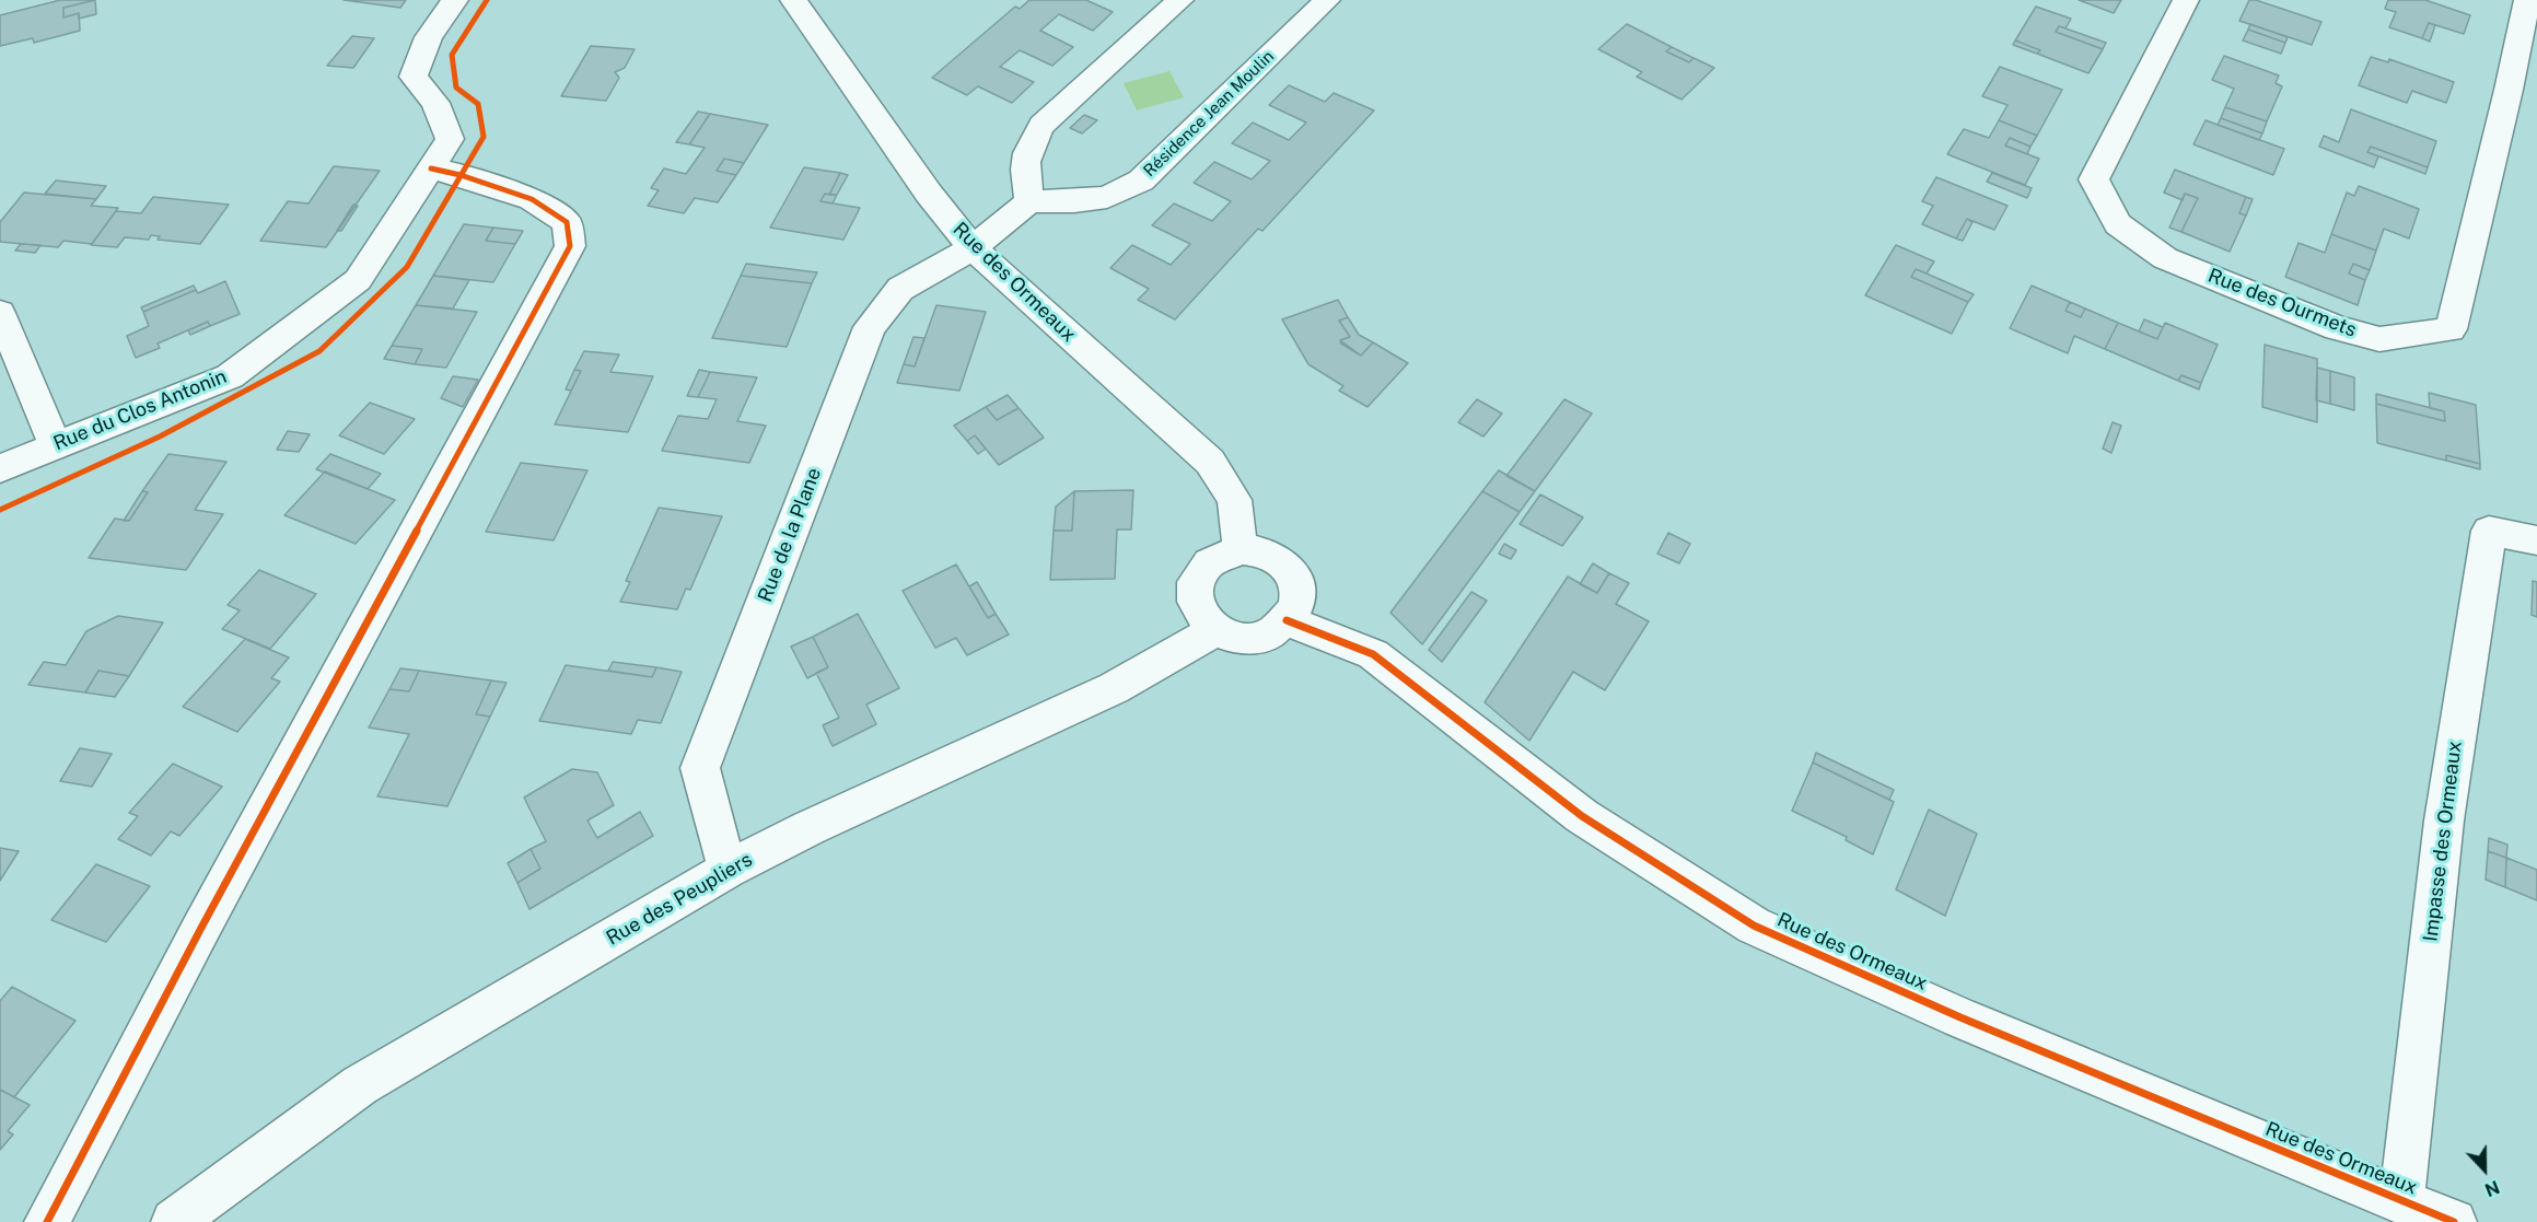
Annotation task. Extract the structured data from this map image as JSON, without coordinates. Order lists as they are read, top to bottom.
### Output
{
  "streets": {
    "street": [
      "Résidence Jean Moulin",
      "Rue des Ormeaux",
      "Rue des Ourmets",
      "Rue du Clos Antonin",
      "Rue de la Plane",
      "Impasse des Ormeaux",
      "Rue des Peupliers"
    ]
  },
  "crossings": [
    ["Résidence Jean Moulin", "Rue de la Plane"],
    ["Rue des Ormeaux", "Rue de la Plane"],
    ["Rue des Ormeaux", "Impasse des Ormeaux"],
    ["Rue des Ormeaux", "Rue des Peupliers"],
    ["Rue de la Plane", "Rue des Peupliers"]
  ],
  "north": "bottom"
}
